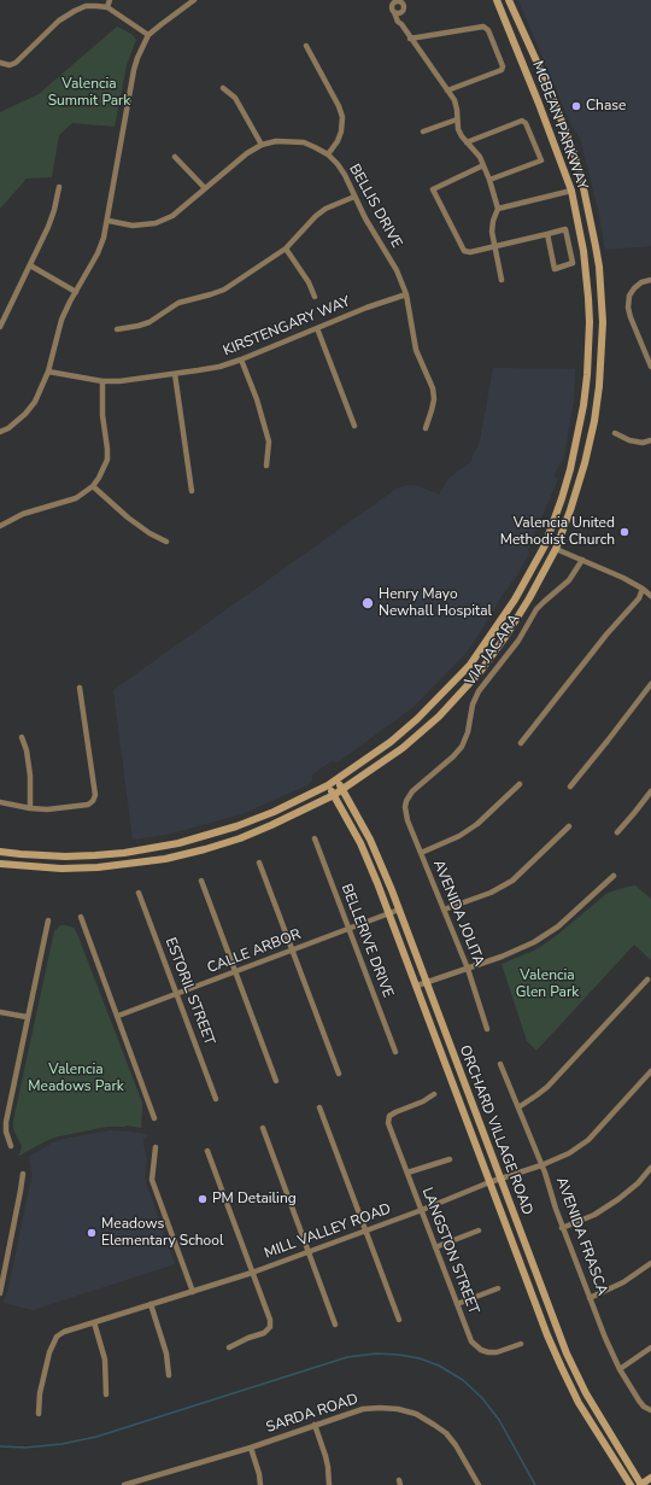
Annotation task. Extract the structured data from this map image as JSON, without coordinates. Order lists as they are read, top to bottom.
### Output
{
  "streets": {
    "main road": ["MCBEAN PARKWAY", "ORCHARD VILLAGE ROAD"],
    "street": [
      "BELLIS DRIVE",
      "KIRSTENGARY WAY",
      "VIA JACARA",
      "AVENIDA JOLITA",
      "BELLERIVE DRIVE",
      "CALLE ARBOR",
      "ESTORIL STREET",
      "MILL VALLEY ROAD",
      "AVENIDA FRASCA",
      "LANGSTON STREET",
      "SARDA ROAD"
    ]
  },
  "crossings": [
    ["MCBEAN PARKWAY", "ORCHARD VILLAGE ROAD"],
    ["BELLIS DRIVE", "KIRSTENGARY WAY"],
    ["VIA JACARA", "AVENIDA JOLITA"],
    ["BELLERIVE DRIVE", "CALLE ARBOR"],
    ["CALLE ARBOR", "ESTORIL STREET"],
    ["CALLE ARBOR", "ORCHARD VILLAGE ROAD"],
    ["ORCHARD VILLAGE ROAD", "MILL VALLEY ROAD"],
    ["MILL VALLEY ROAD", "AVENIDA FRASCA"],
    ["MILL VALLEY ROAD", "LANGSTON STREET"]
  ],
  "parks": ["Valencia Summit Park", "Valencia Glen Park", "Valencia Meadows Park"],
  "places": [
    "Chase",
    "Valencia United Methodist Church",
    "Henry Mayo Newhall Hospital",
    "PM Detailing",
    "Meadows Elementary School"
  ]
}
